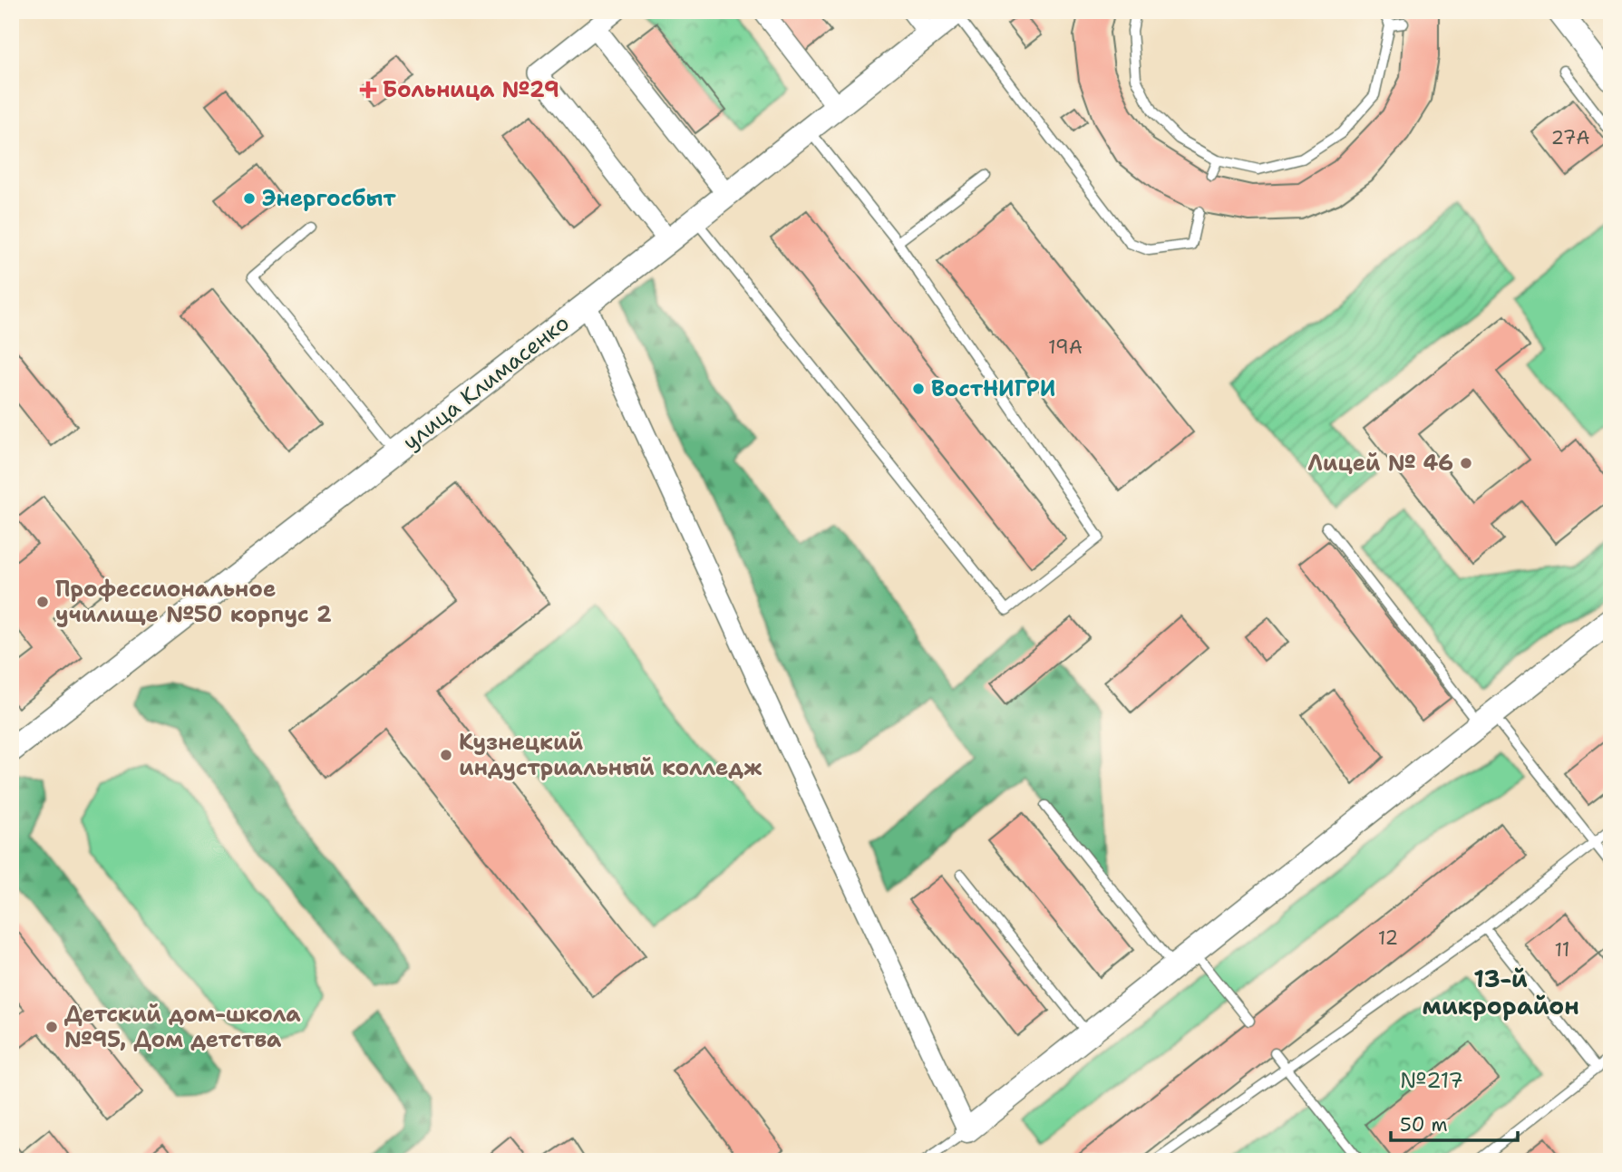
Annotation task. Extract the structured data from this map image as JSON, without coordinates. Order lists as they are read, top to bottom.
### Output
{
  "streets": {
    "street": ["улица Климасенко"]
  },
  "districts": ["13-й микрорайон"],
  "parks": ["№217"],
  "places": {
    "health": ["Больница №29"],
    "other": [
      "Энергосбыт",
      "ВостНИГРИ",
      "Лицей № 46",
      "Профессиональное училище №50 корпус 2",
      "Кузнецкий индустриальный колледж",
      "Детский дом-школа №95, Дом детства"
    ]
  },
  "house_numbers": [
    "27А",
    "19А",
    "12",
    "11"
  ],
  "scale_bar": "50 m"
}
